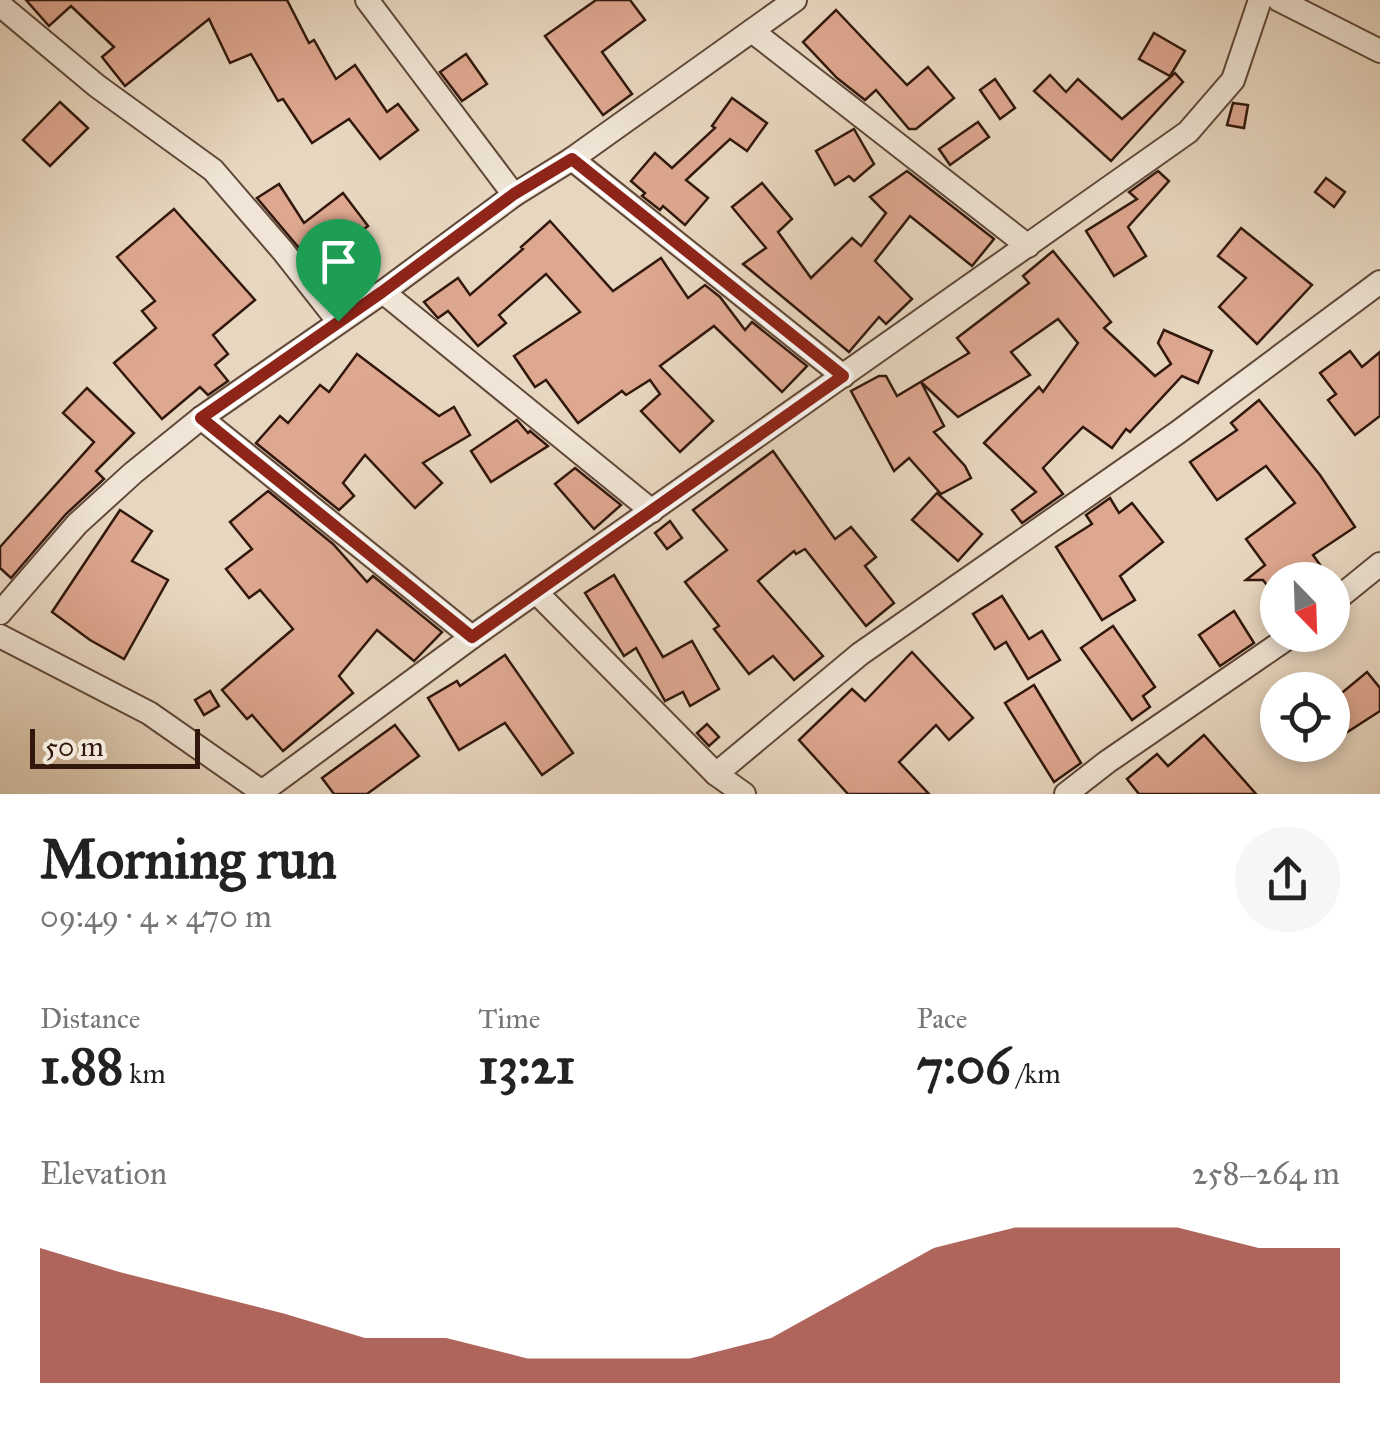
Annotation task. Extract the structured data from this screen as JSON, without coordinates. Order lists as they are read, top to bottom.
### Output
{
  "scale_bar": "50 m",
  "north": "bottom right",
  "page": {
    "scale": "50 m",
    "heading": ["Morning run", "09:49 · 4 × 470 m"],
    "stats": [
      ["Distance", "1.88 km"],
      ["Time", "13:21"],
      ["Pace", "7:06 /km"]
    ],
    "chart": ["Elevation", "258–264 m"]
  }
}
